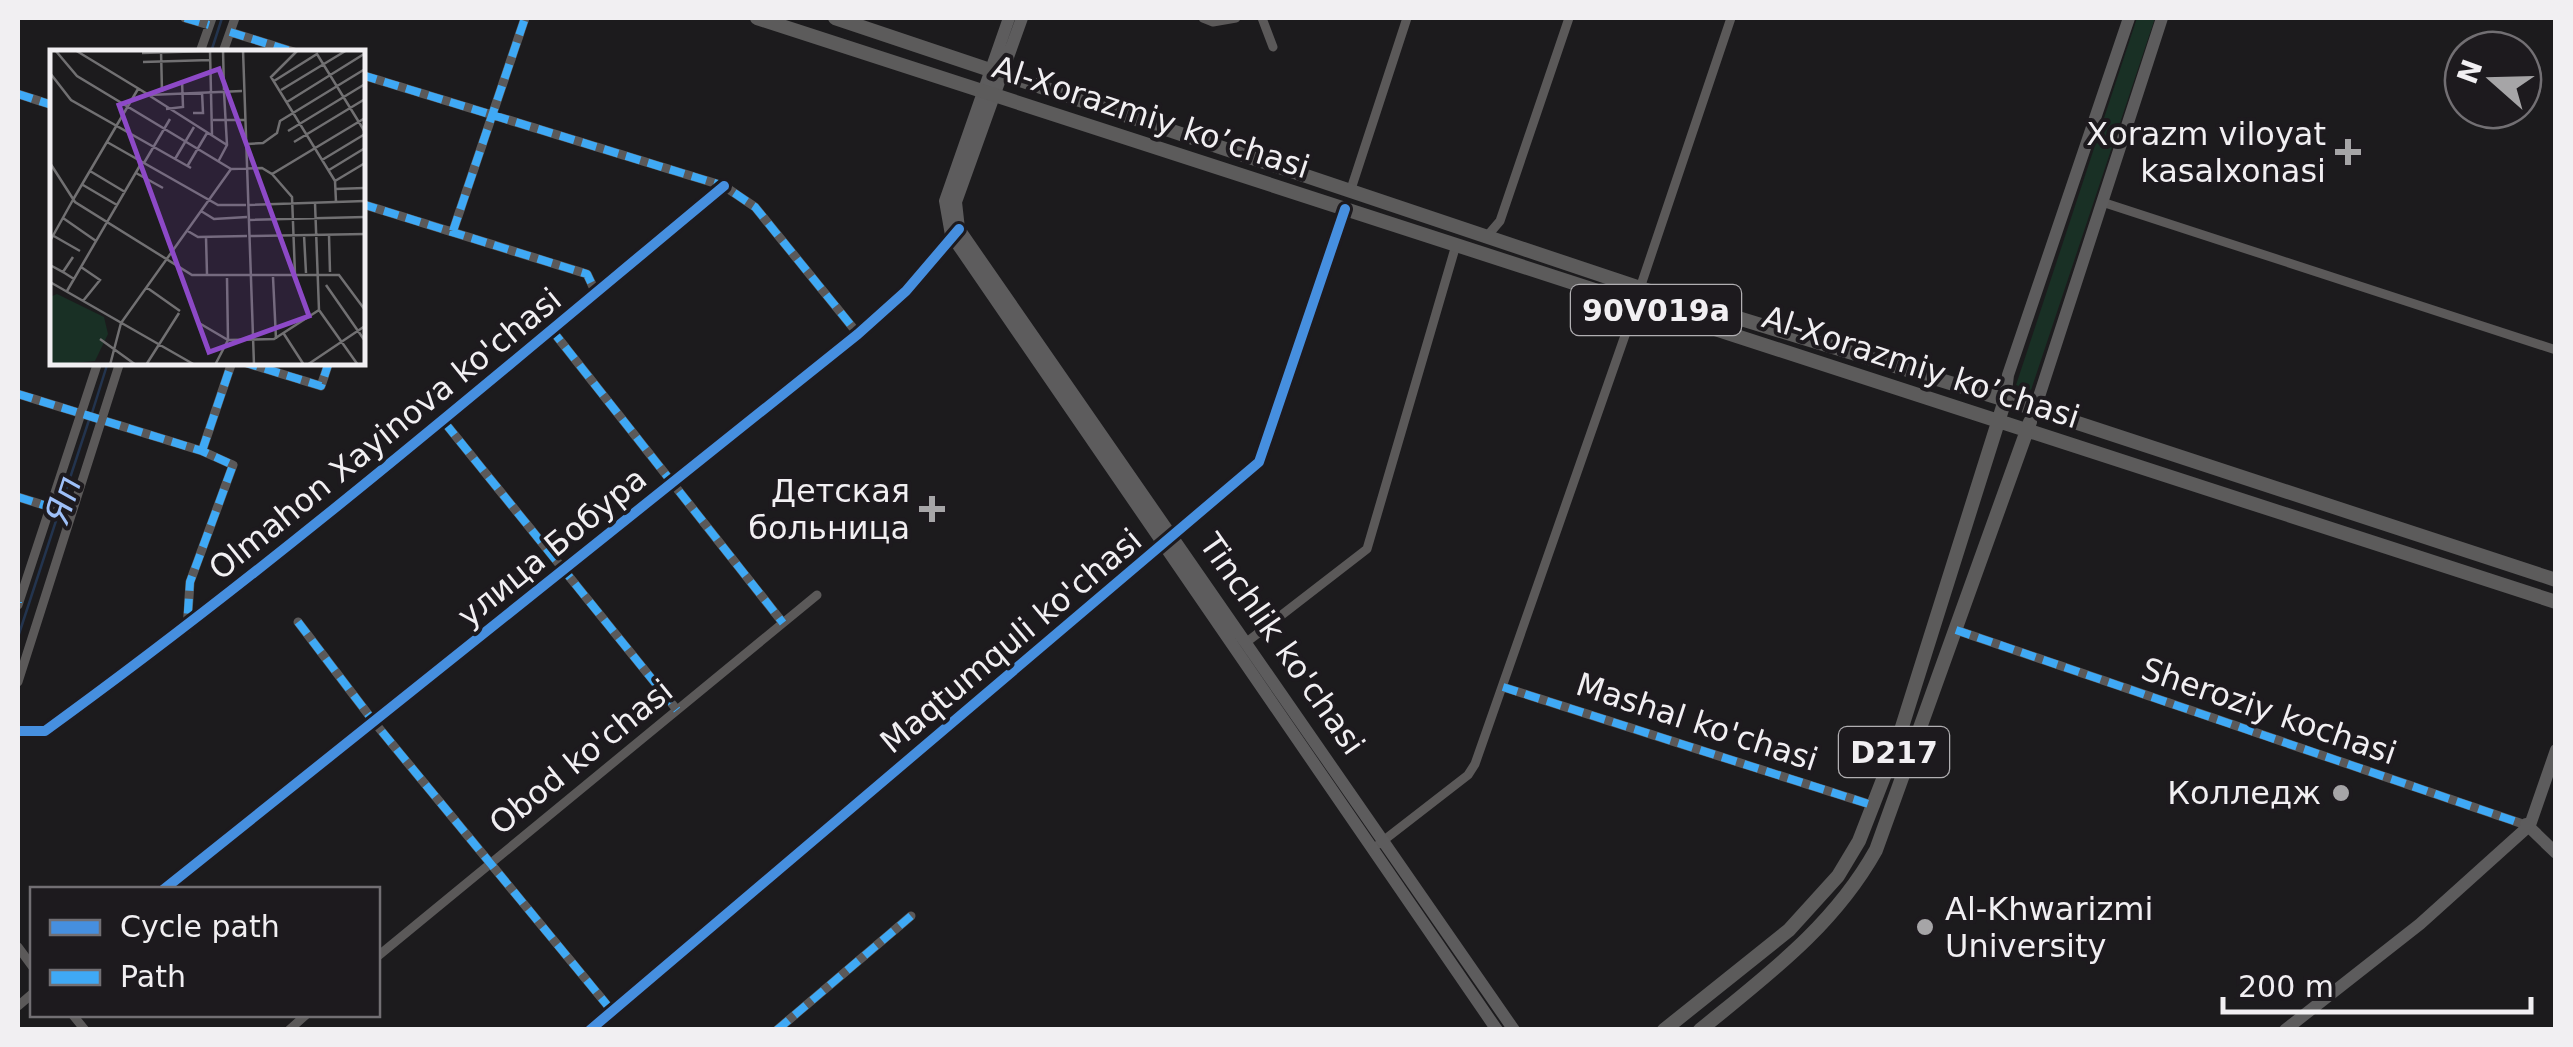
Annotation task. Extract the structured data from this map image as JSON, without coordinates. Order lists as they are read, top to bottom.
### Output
{
  "streets": {
    "main road": [
      "Al-Xorazmiy ko’chasi",
      "90V019a",
      "Tinchlik ko'chasi",
      "Sheroziy kochasi",
      "D217"
    ],
    "street": [
      "Olmahon Xayinova ko'chasi",
      "улица Бобура",
      "Maqtumquli ko'chasi",
      "Mashal ko'chasi",
      "Obod ko'chasi"
    ]
  },
  "crossings": [
    ["Al-Xorazmiy ko’chasi", "Maqtumquli ko'chasi"],
    ["Al-Xorazmiy ko’chasi", "D217"],
    ["улица Бобура", "Tinchlik ko'chasi"],
    ["Maqtumquli ko'chasi", "Tinchlik ko'chasi"],
    ["Sheroziy kochasi", "D217"],
    ["Mashal ko'chasi", "D217"]
  ],
  "water": ["Яп"],
  "places": {
    "health": ["Xorazm viloyat kasalxonasi", "Детская больница"],
    "other": ["Колледж", "Al-Khwarizmi University"]
  },
  "legend": ["Cycle path", "Path"],
  "scale_bar": "200 m",
  "north": "left"
}
